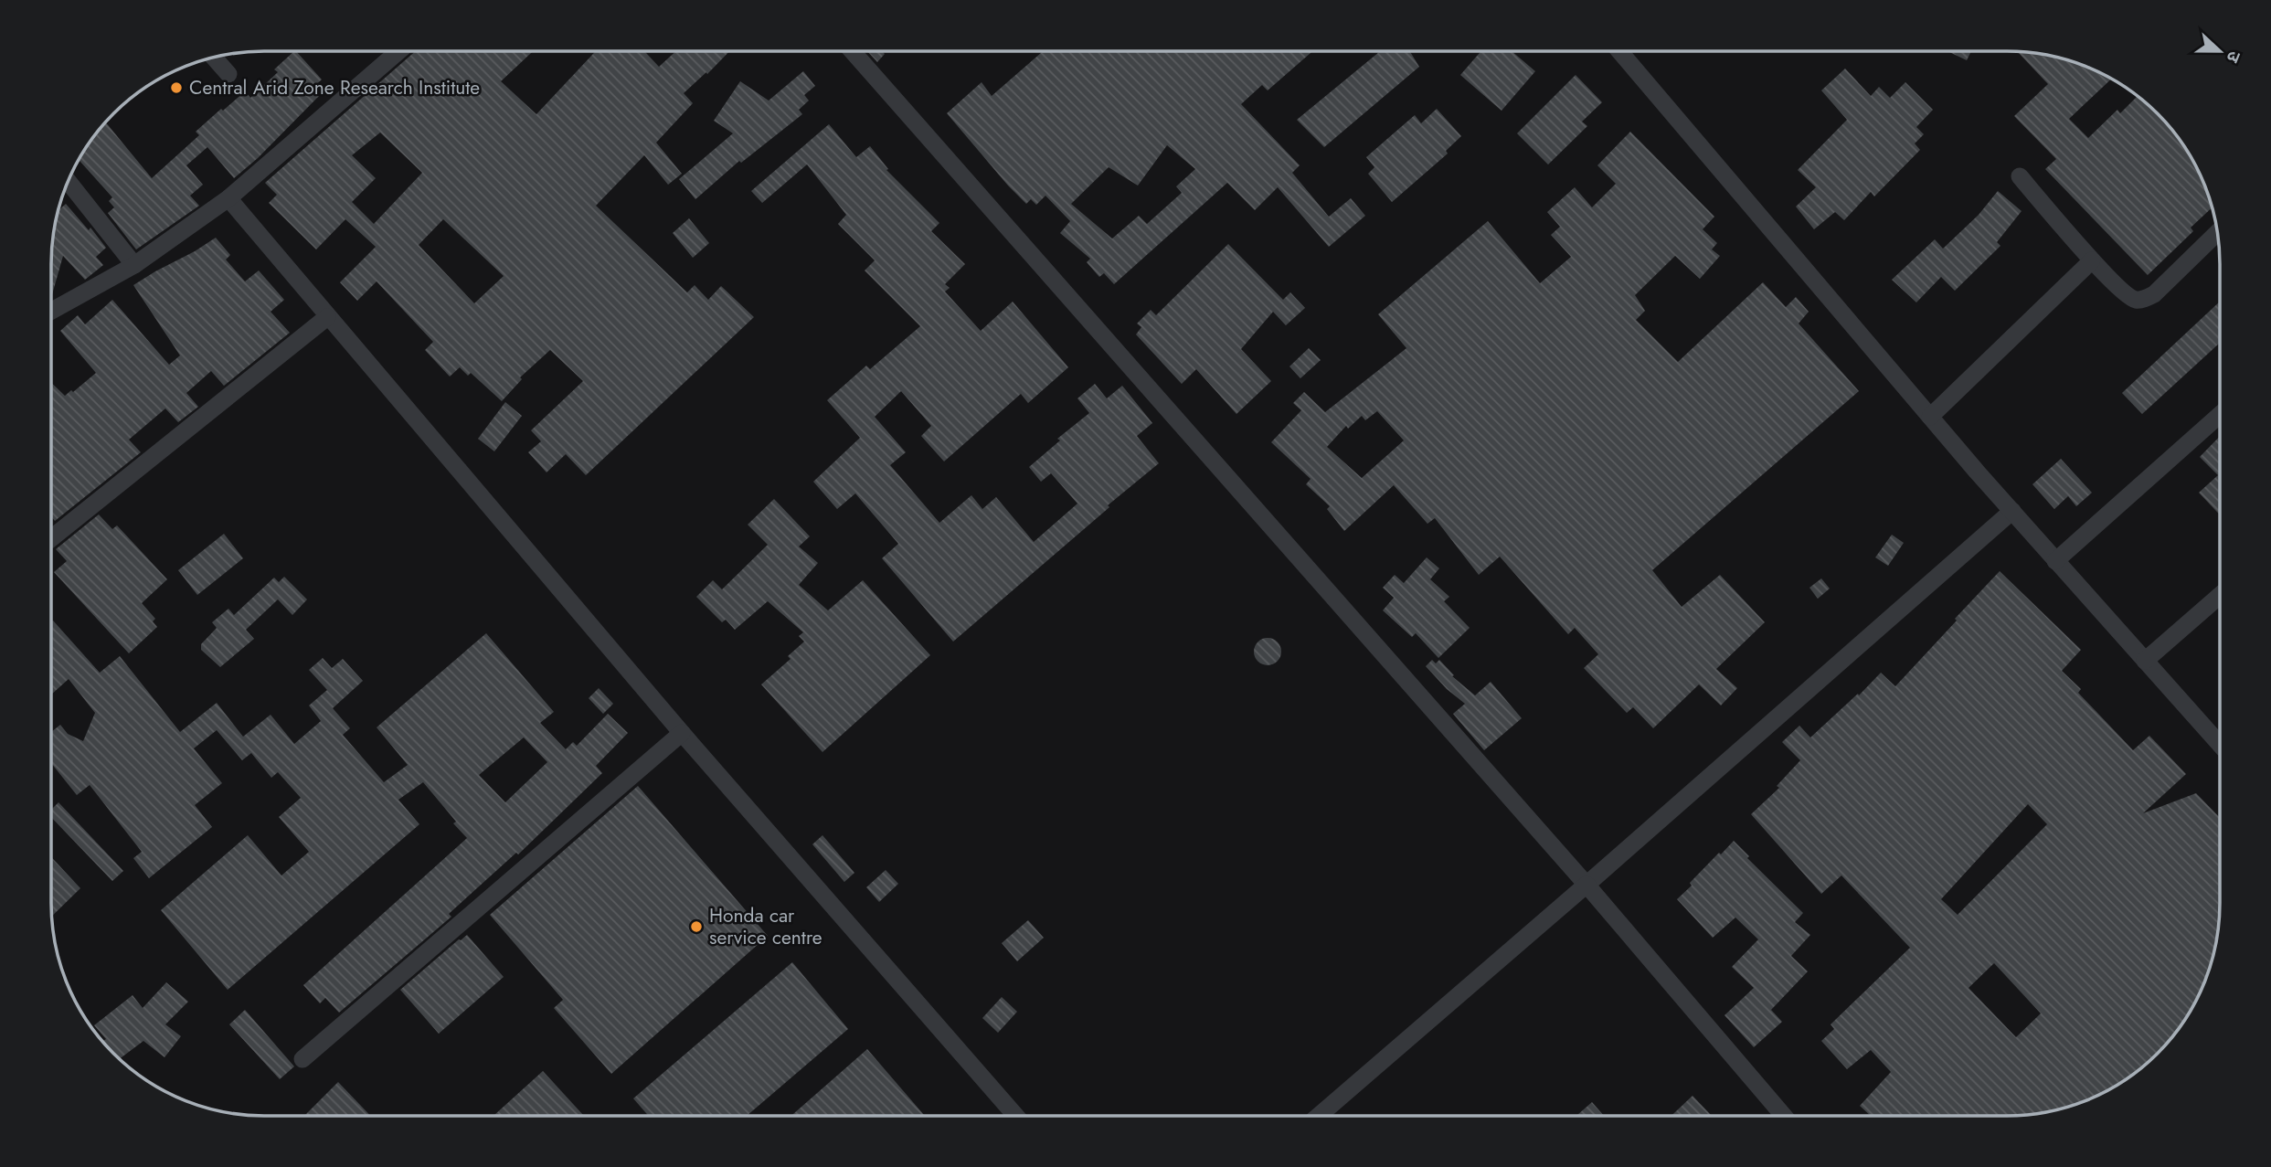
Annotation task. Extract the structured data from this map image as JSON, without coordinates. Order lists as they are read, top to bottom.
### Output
{
  "places": ["Central Arid Zone Research Institute", "Honda car service centre"],
  "north": "right"
}
